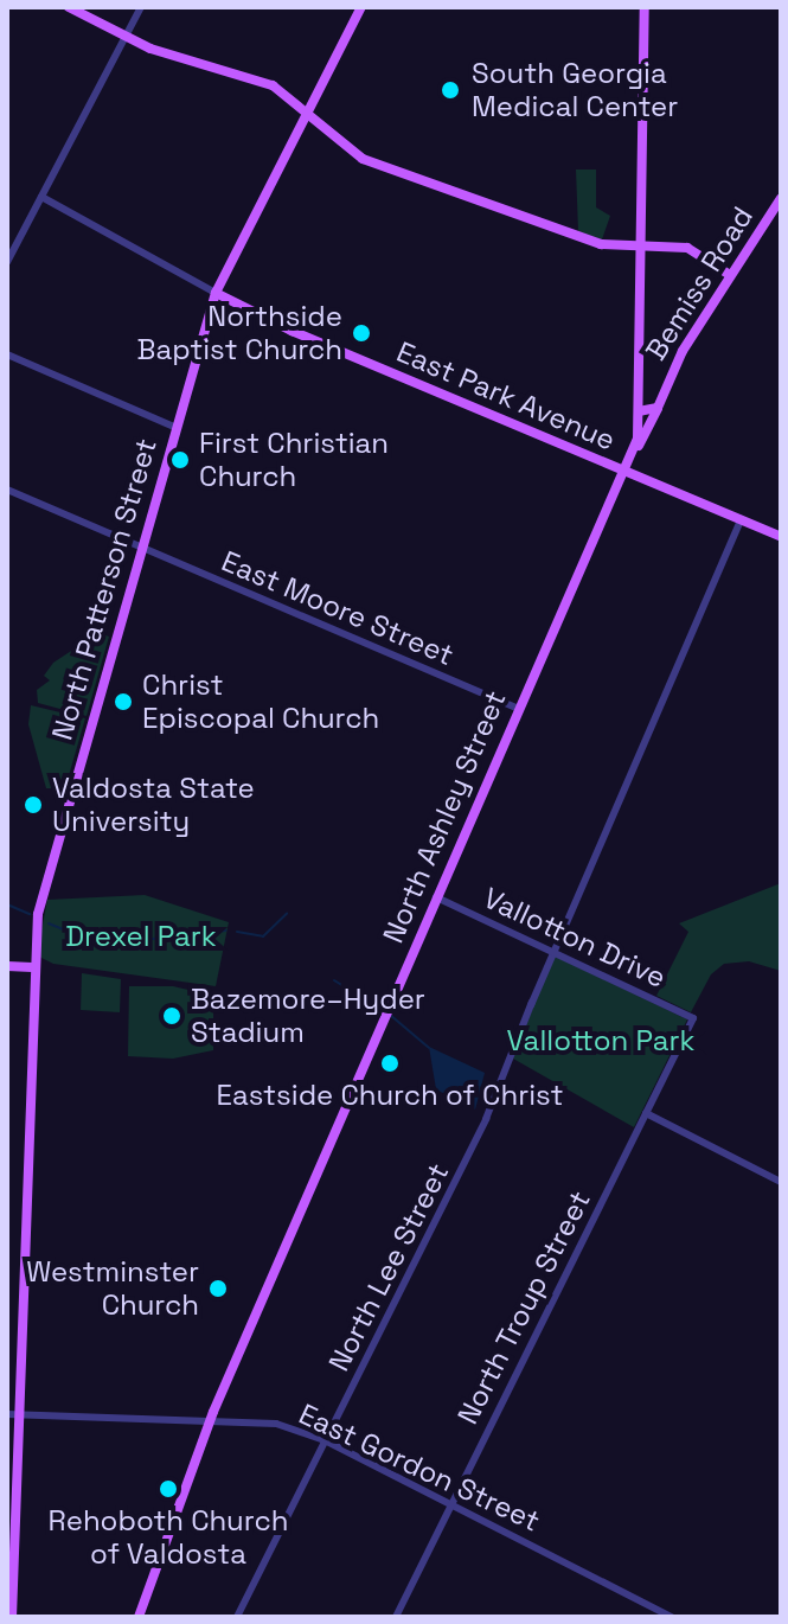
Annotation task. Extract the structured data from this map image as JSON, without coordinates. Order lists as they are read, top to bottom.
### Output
{
  "streets": {
    "main road": [
      "Bemiss Road",
      "East Park Avenue",
      "North Patterson Street",
      "North Ashley Street"
    ],
    "street": [
      "East Moore Street",
      "Vallotton Drive",
      "North Lee Street",
      "North Troup Street",
      "East Gordon Street"
    ]
  },
  "crossings": [
    ["Bemiss Road", "North Ashley Street"],
    ["East Park Avenue", "North Patterson Street"],
    ["East Park Avenue", "North Ashley Street"],
    ["East Park Avenue", "North Lee Street"],
    ["North Patterson Street", "East Moore Street"],
    ["North Patterson Street", "East Gordon Street"],
    ["East Moore Street", "North Ashley Street"],
    ["North Ashley Street", "Vallotton Drive"],
    ["North Ashley Street", "East Gordon Street"],
    ["Vallotton Drive", "North Lee Street"],
    ["Vallotton Drive", "North Troup Street"],
    ["North Lee Street", "East Gordon Street"],
    ["North Troup Street", "East Gordon Street"]
  ],
  "parks": ["Drexel Park", "Vallotton Park"],
  "places": [
    "South Georgia Medical Center",
    "Northside Baptist Church",
    "First Christian Church",
    "Christ Episcopal Church",
    "Valdosta State University",
    "Bazemore–Hyder Stadium",
    "Eastside Church of Christ",
    "Westminster Church",
    "Rehoboth Church of Valdosta"
  ]
}
